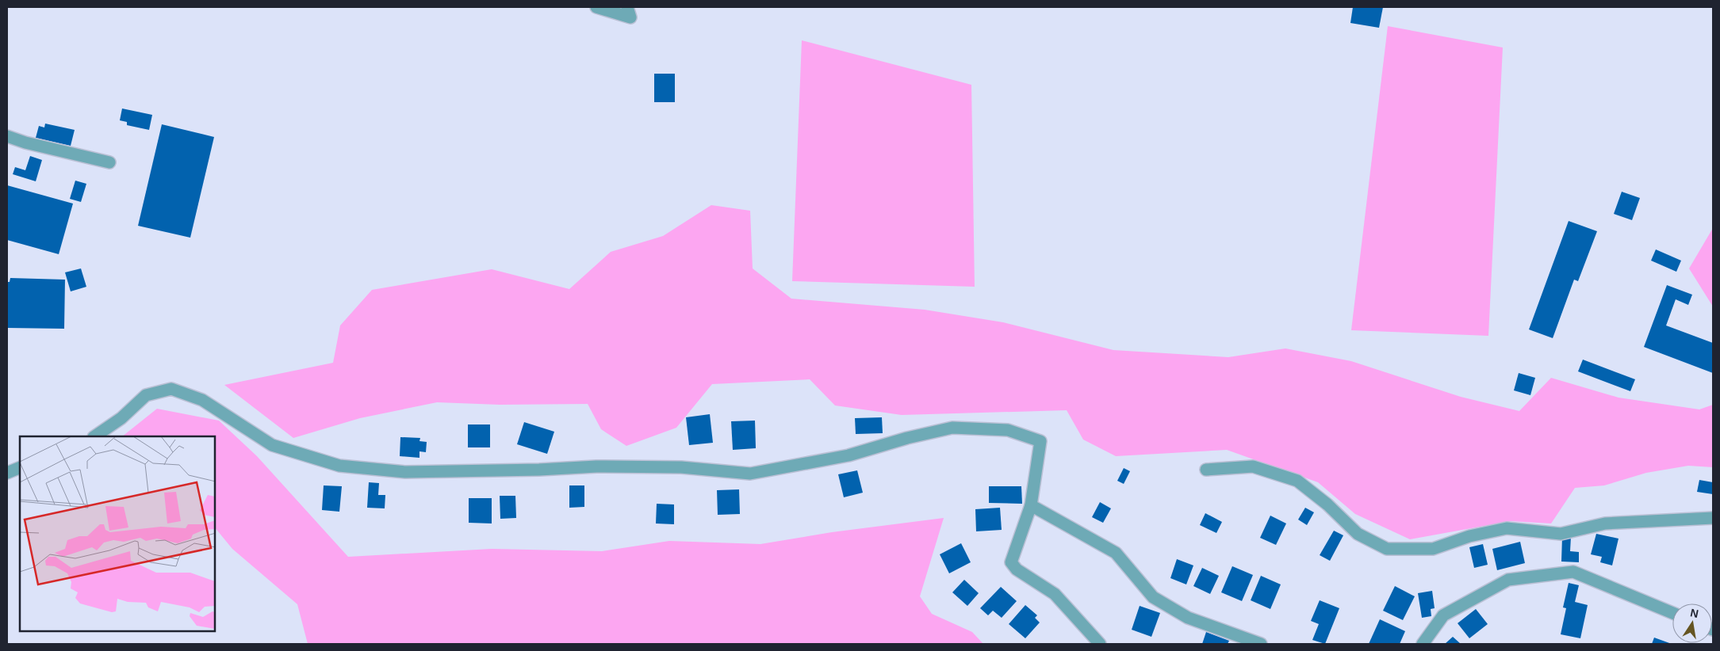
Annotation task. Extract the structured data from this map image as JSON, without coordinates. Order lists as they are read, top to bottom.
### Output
{
  "north": "top"
}
